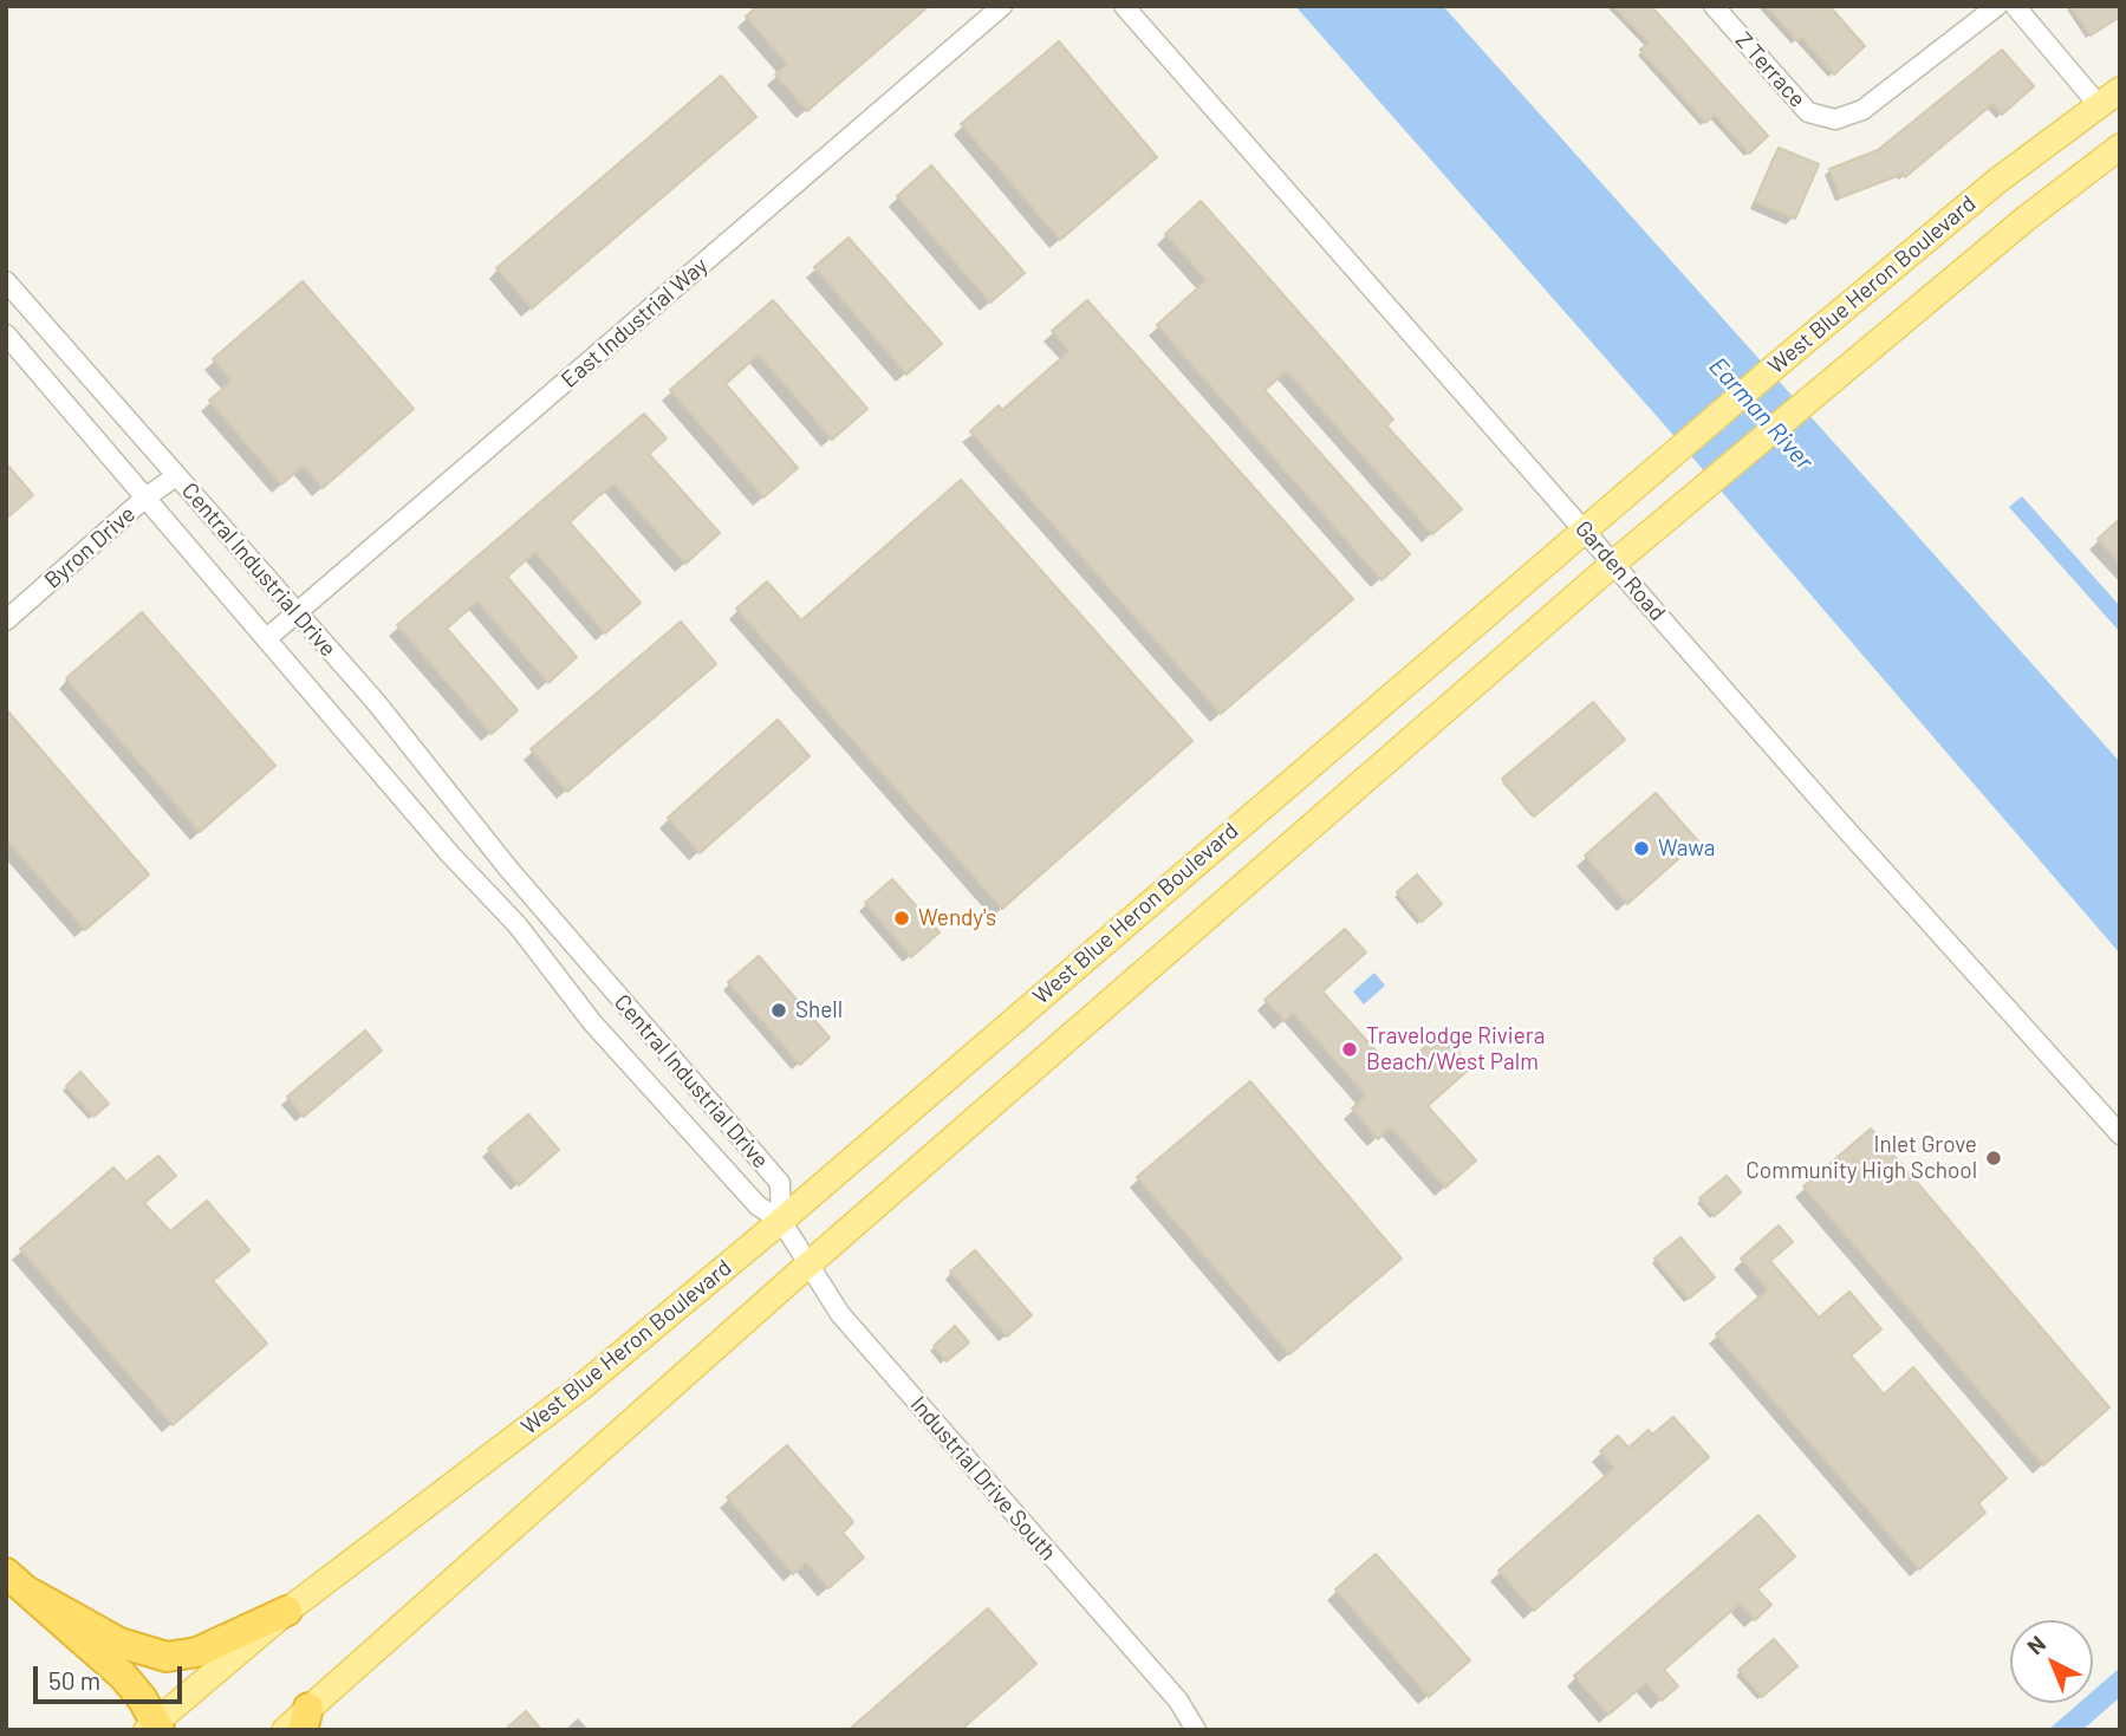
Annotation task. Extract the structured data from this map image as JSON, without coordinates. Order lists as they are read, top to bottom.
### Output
{
  "streets": {
    "main road": ["West Blue Heron Boulevard"],
    "street": [
      "Z Terrace",
      "East Industrial Way",
      "Byron Drive",
      "Central Industrial Drive",
      "Garden Road",
      "Industrial Drive South"
    ]
  },
  "crossings": [
    ["West Blue Heron Boulevard", "Central Industrial Drive"],
    ["West Blue Heron Boulevard", "Garden Road"],
    ["West Blue Heron Boulevard", "Industrial Drive South"],
    ["East Industrial Way", "Central Industrial Drive"],
    ["Byron Drive", "Central Industrial Drive"],
    ["Central Industrial Drive", "Industrial Drive South"]
  ],
  "water": ["Earman River"],
  "places": [
    "Wawa",
    "Wendy's",
    "Shell",
    "Travelodge Riviera Beach/West Palm",
    "Inlet Grove Community High School"
  ],
  "scale_bar": "50 m",
  "north": "top left"
}
